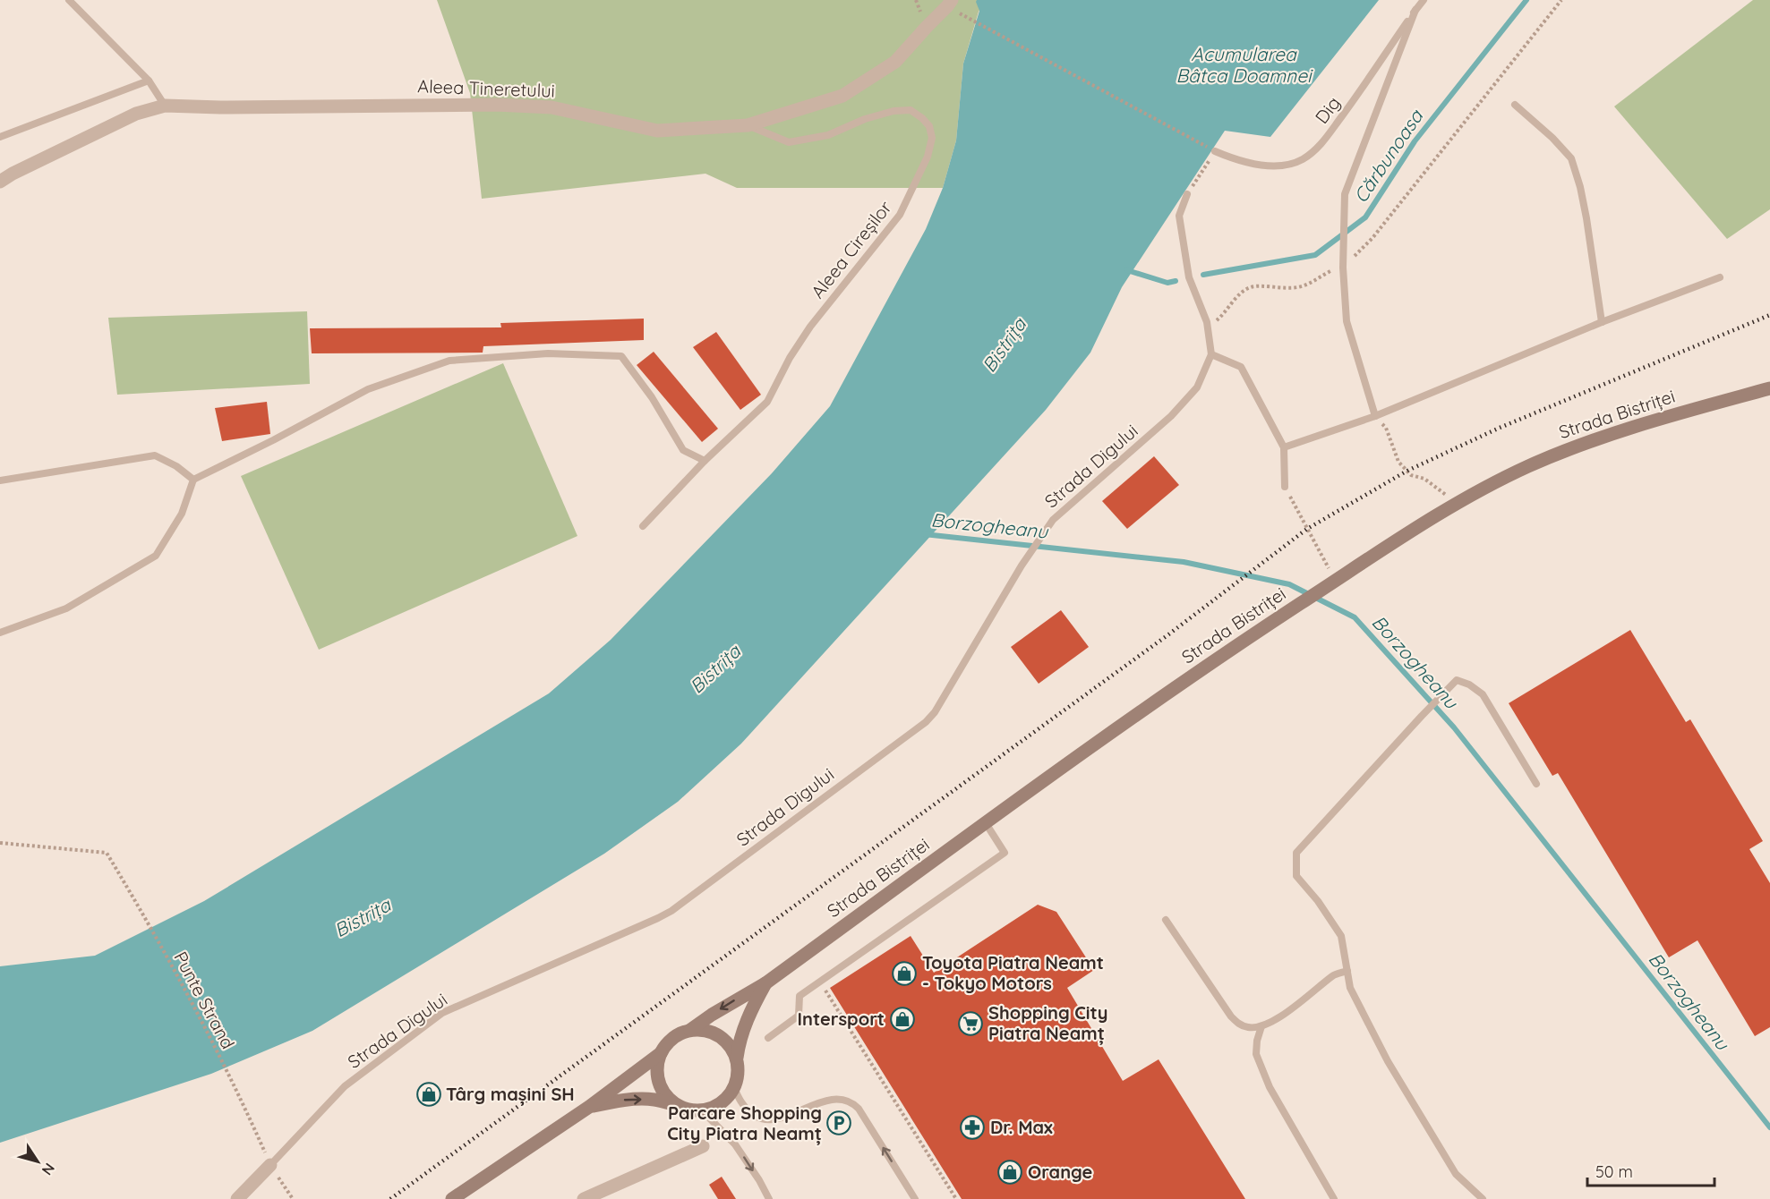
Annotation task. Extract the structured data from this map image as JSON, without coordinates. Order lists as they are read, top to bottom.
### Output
{
  "streets": {
    "main road": ["Strada Bistriței"],
    "street": ["Aleea Tineretului"],
    "lane": ["Dig", "Aleea Cireșilor", "Strada Digului"],
    "path": ["Punte Strand"]
  },
  "crossings": [
    ["Aleea Tineretului", "Aleea Cireșilor"],
    ["Strada Digului", "Punte Strand"]
  ],
  "water": [
    "Acumularea Bâtca Doamnei",
    "Cărbunoasa",
    "Bistrița",
    "Borzogheanu"
  ],
  "places": {
    "shop": [
      "Toyota Piatra Neamt - Tokyo Motors",
      "Intersport",
      "Târg mașini SH",
      "Orange"
    ],
    "supermarket": ["Shopping City Piatra Neamț"],
    "parking": ["Parcare Shopping City Piatra Neamț"],
    "pharmacy": ["Dr. Max"]
  },
  "scale_bar": "50 m",
  "north": "bottom right"
}
